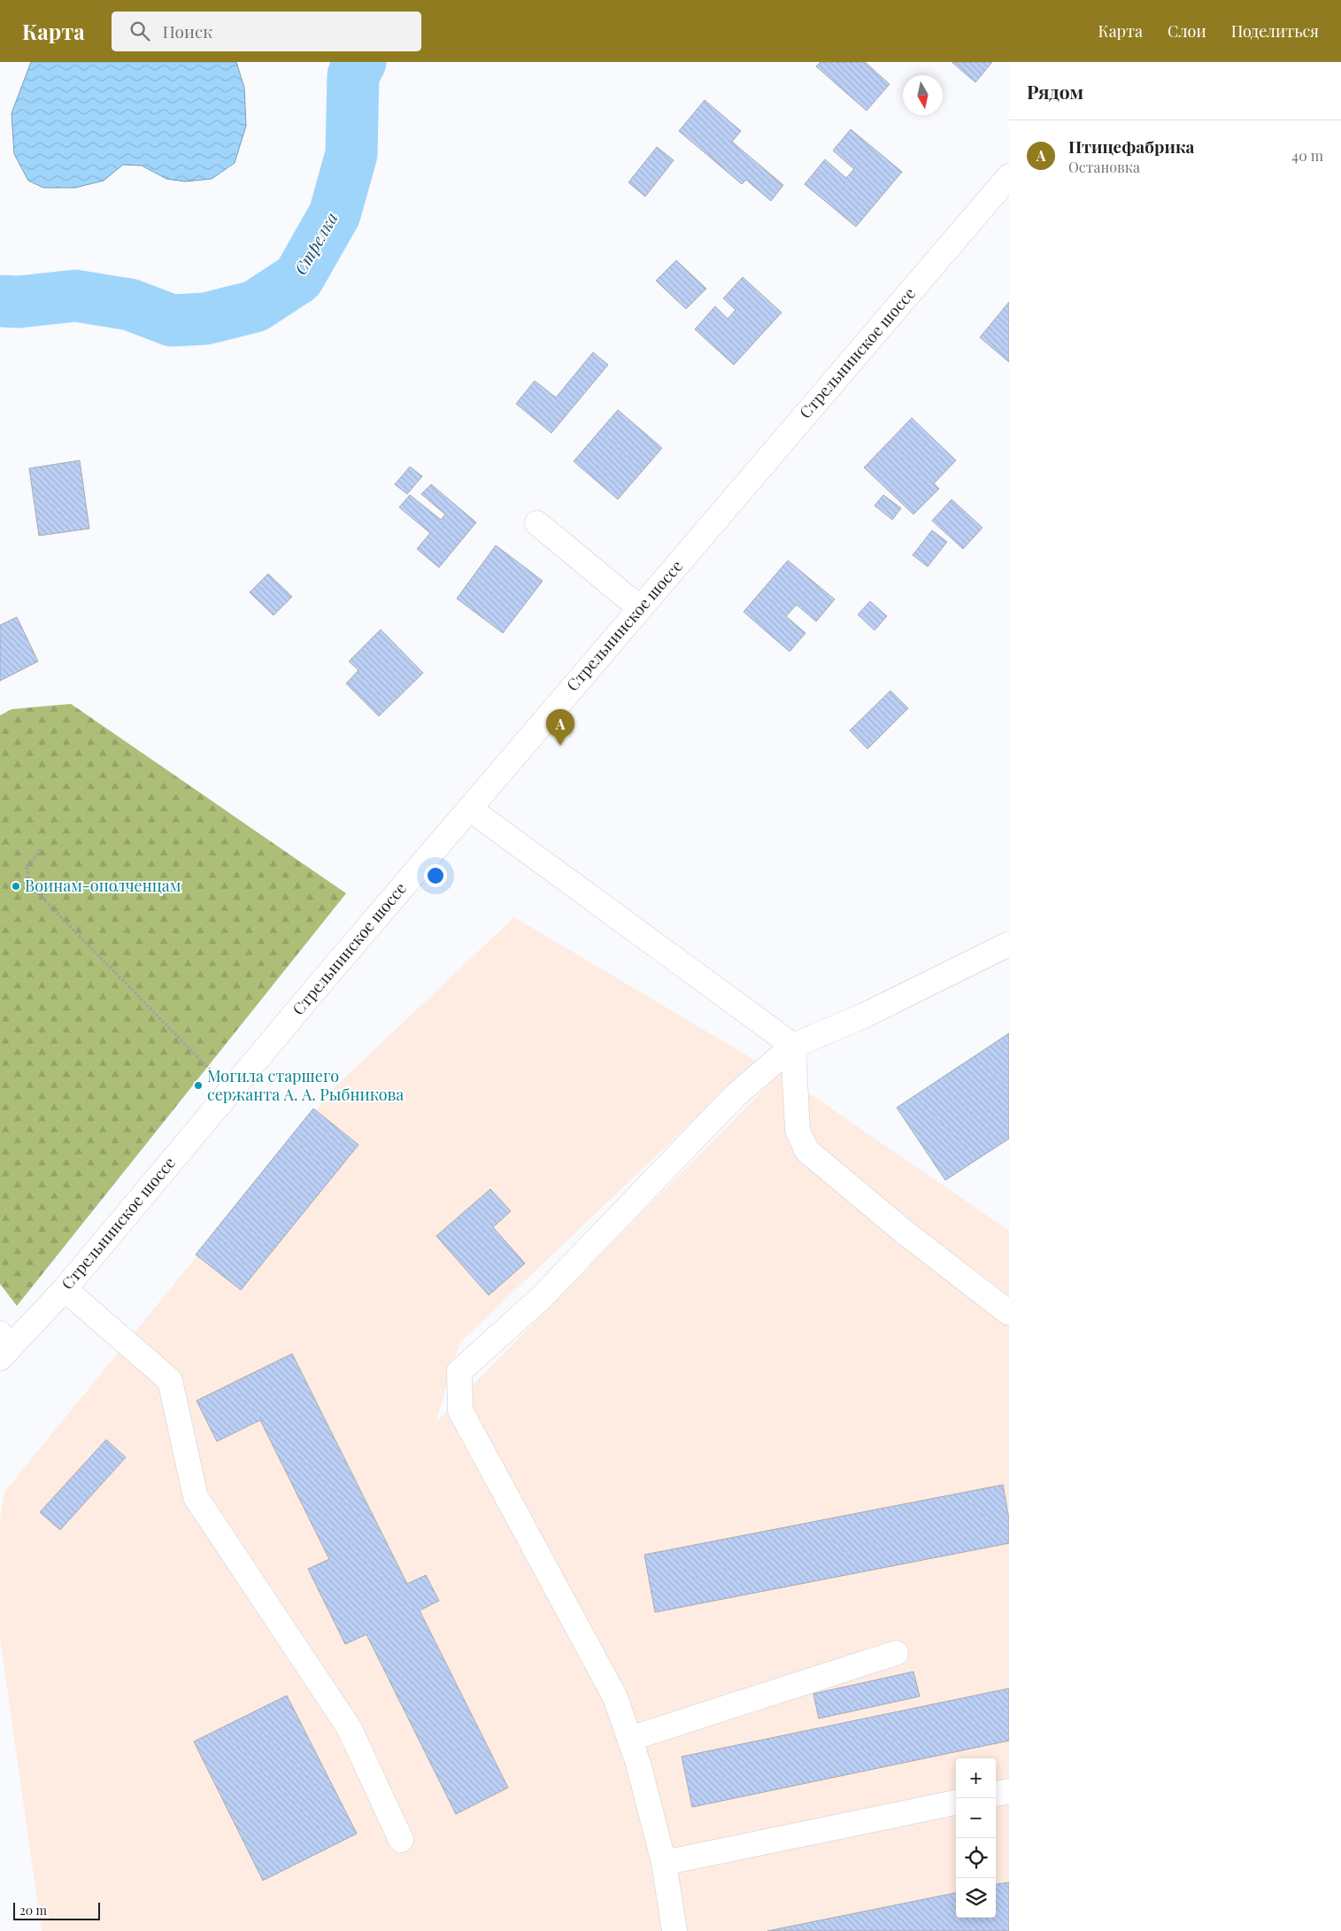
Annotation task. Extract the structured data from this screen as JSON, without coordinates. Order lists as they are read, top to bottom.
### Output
{
  "streets": {
    "main road": ["Стрельнинское шоссе"]
  },
  "water": ["Стрелка"],
  "places": ["Воинам-ополченцам", "Могила старшего сержанта А. А. Рыбникова"],
  "scale_bar": "20 m",
  "north": "bottom",
  "page": {
    "header": "Карта",
    "search": "Поиск",
    "nav": ["Карта", "Слои", "Поделиться"],
    "heading": "Рядом",
    "list": [
      {
        "mark": "A",
        "name": "Птицефабрика",
        "note": "Остановка",
        "value": "40 m"
      }
    ],
    "pins": "A",
    "map_buttons": ["+", "−"],
    "scale": "20 m"
  }
}
